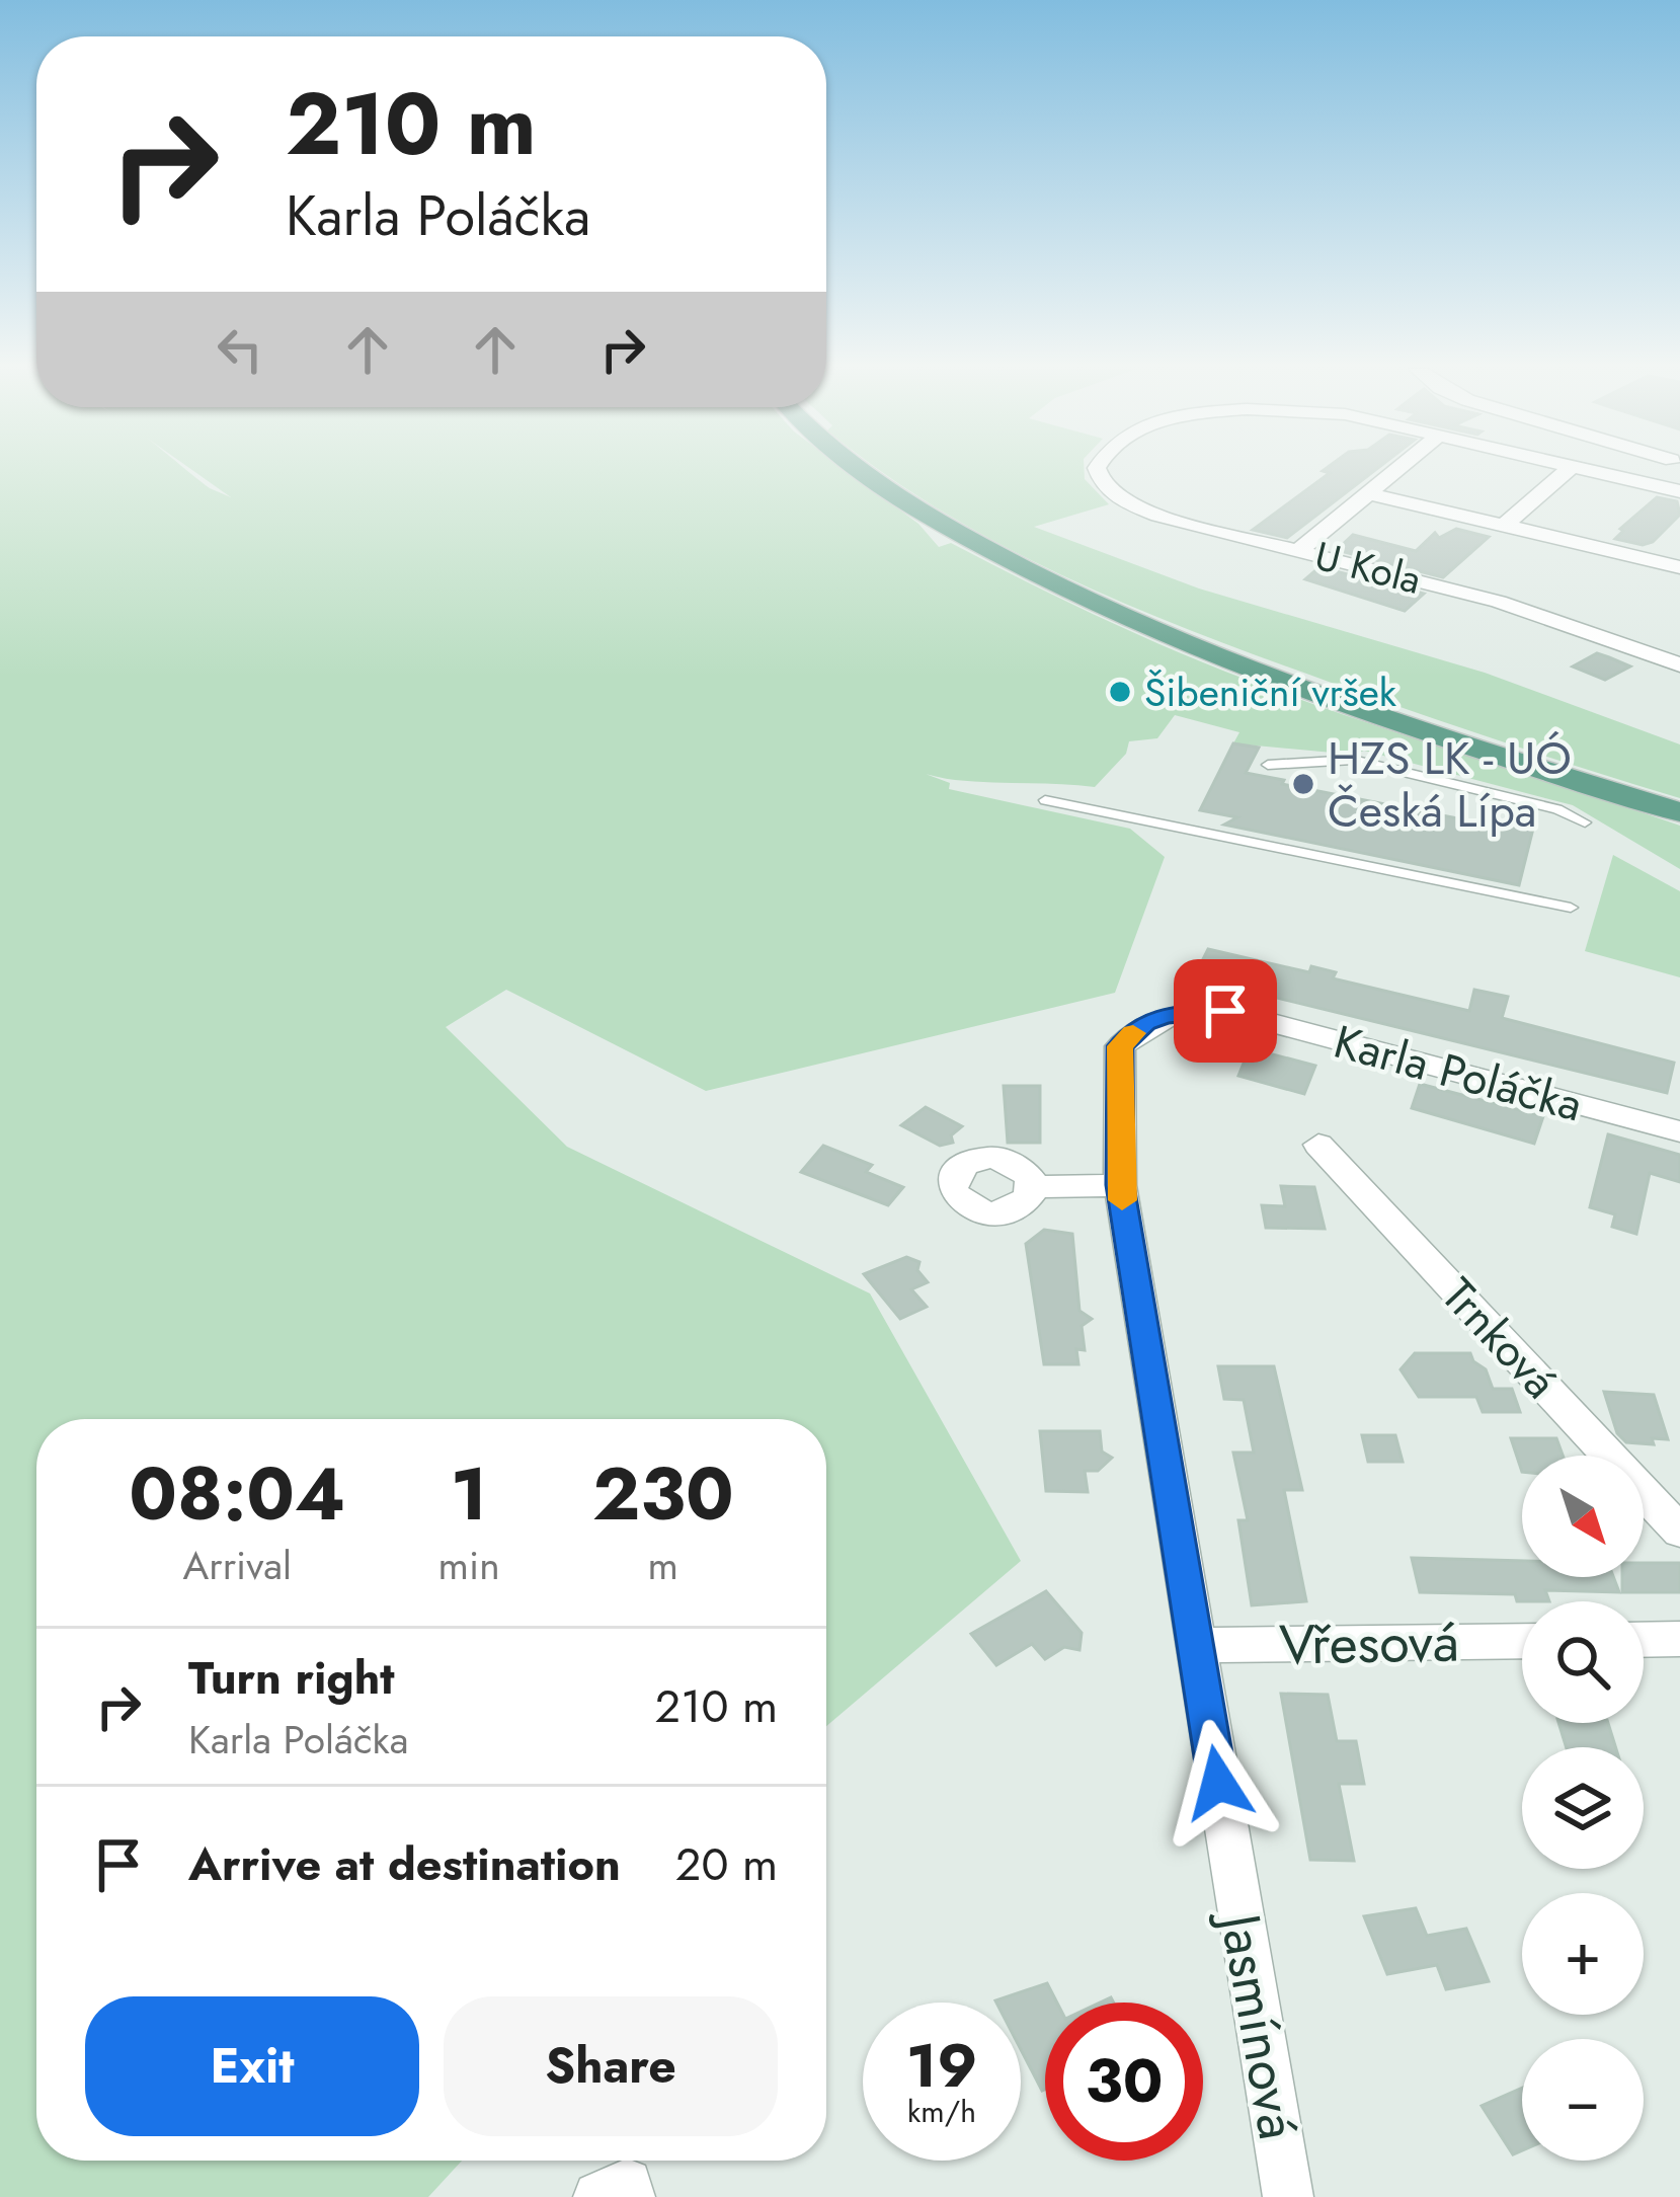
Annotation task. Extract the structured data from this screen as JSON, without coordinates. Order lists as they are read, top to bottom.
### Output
{
  "streets": {
    "street": [
      "U Kola",
      "Karla Poláčka",
      "Trnková",
      "Vřesová",
      "Jasmínová"
    ]
  },
  "crossings": [
    ["Karla Poláčka", "Jasmínová"],
    ["Vřesová", "Jasmínová"]
  ],
  "places": ["Šibeniční vršek", "HZS LK - UÓ Česká Lípa"],
  "north": "bottom right",
  "page": {
    "turn": ["210 m", "Karla Poláčka"],
    "eta": [
      "08:04",
      "Arrival",
      "1",
      "min",
      "230",
      "m"
    ],
    "map_buttons": ["+", "−"],
    "list": [
      {
        "name": "Turn right",
        "note": "Karla Poláčka",
        "value": "210 m"
      },
      {
        "name": "Arrive at destination",
        "value": "20 m"
      }
    ],
    "buttons": ["Exit", "Share"],
    "speed": "19 km/h",
    "limit": "30"
  }
}
